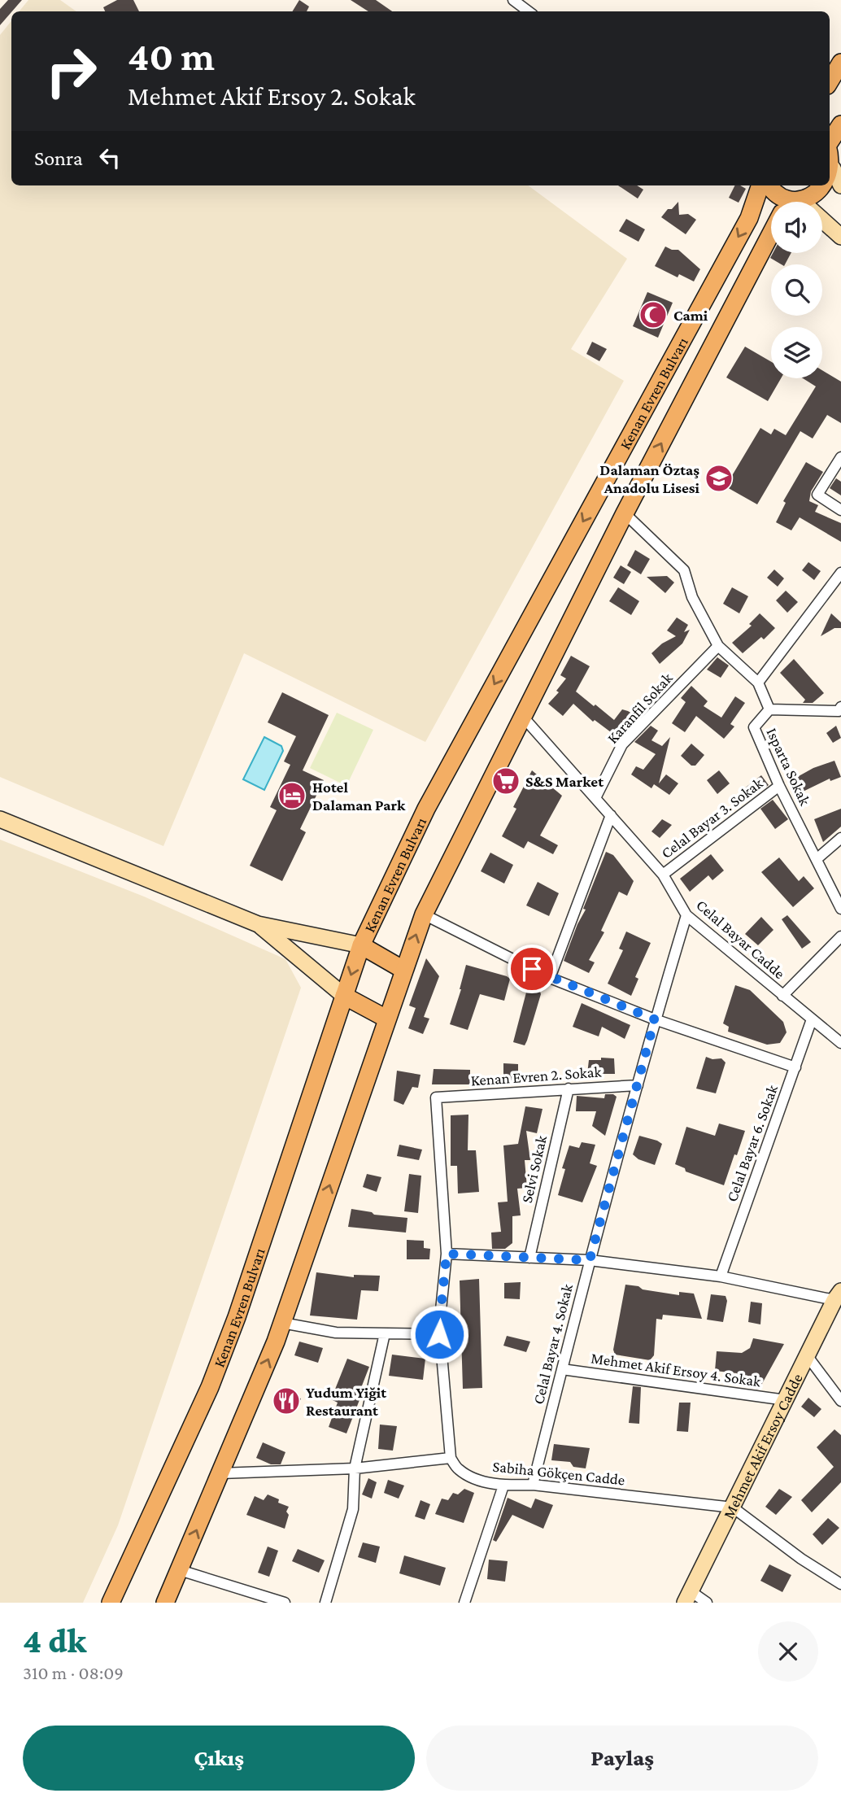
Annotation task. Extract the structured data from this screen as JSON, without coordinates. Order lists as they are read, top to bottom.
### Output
{
  "streets": {
    "main road": ["Kenan Evren Bulvarı"],
    "street": [
      "Karanfil Sokak",
      "Isparta Sokak",
      "Celal Bayar 3. Sokak",
      "Celal Bayar Cadde",
      "Kenan Evren 2. Sokak",
      "Celal Bayar 6. Sokak",
      "Selvi Sokak",
      "Celal Bayar 4. Sokak",
      "Mehmet Akif Ersoy 4. Sokak",
      "Mehmet Akif Ersoy Cadde",
      "Sabiha Gökçen Cadde"
    ]
  },
  "crossings": [
    ["Kenan Evren Bulvarı", "Isparta Sokak"],
    ["Kenan Evren Bulvarı", "Celal Bayar Cadde"],
    ["Karanfil Sokak", "Isparta Sokak"],
    ["Karanfil Sokak", "Celal Bayar Cadde"],
    ["Isparta Sokak", "Celal Bayar 3. Sokak"],
    ["Celal Bayar 3. Sokak", "Celal Bayar Cadde"],
    ["Celal Bayar Cadde", "Celal Bayar 6. Sokak"],
    ["Celal Bayar Cadde", "Celal Bayar 4. Sokak"],
    ["Kenan Evren 2. Sokak", "Selvi Sokak"],
    ["Kenan Evren 2. Sokak", "Celal Bayar 4. Sokak"],
    ["Celal Bayar 4. Sokak", "Mehmet Akif Ersoy 4. Sokak"],
    ["Celal Bayar 4. Sokak", "Sabiha Gökçen Cadde"],
    ["Mehmet Akif Ersoy 4. Sokak", "Mehmet Akif Ersoy Cadde"],
    ["Mehmet Akif Ersoy Cadde", "Sabiha Gökçen Cadde"]
  ],
  "places": {
    "mosque": ["Cami"],
    "school or university": ["Dalaman Öztaş Anadolu Lisesi"],
    "supermarket": ["S&S Market"],
    "hotel": ["Hotel Dalaman Park"],
    "restaurant": ["Yudum Yiğit Restaurant"]
  },
  "page": {
    "turn": ["40 m", "Mehmet Akif Ersoy 2. Sokak"],
    "then": "Sonra",
    "heading": ["4 dk", "310 m · 08:09"],
    "buttons": ["Çıkış", "Paylaş"]
  }
}
